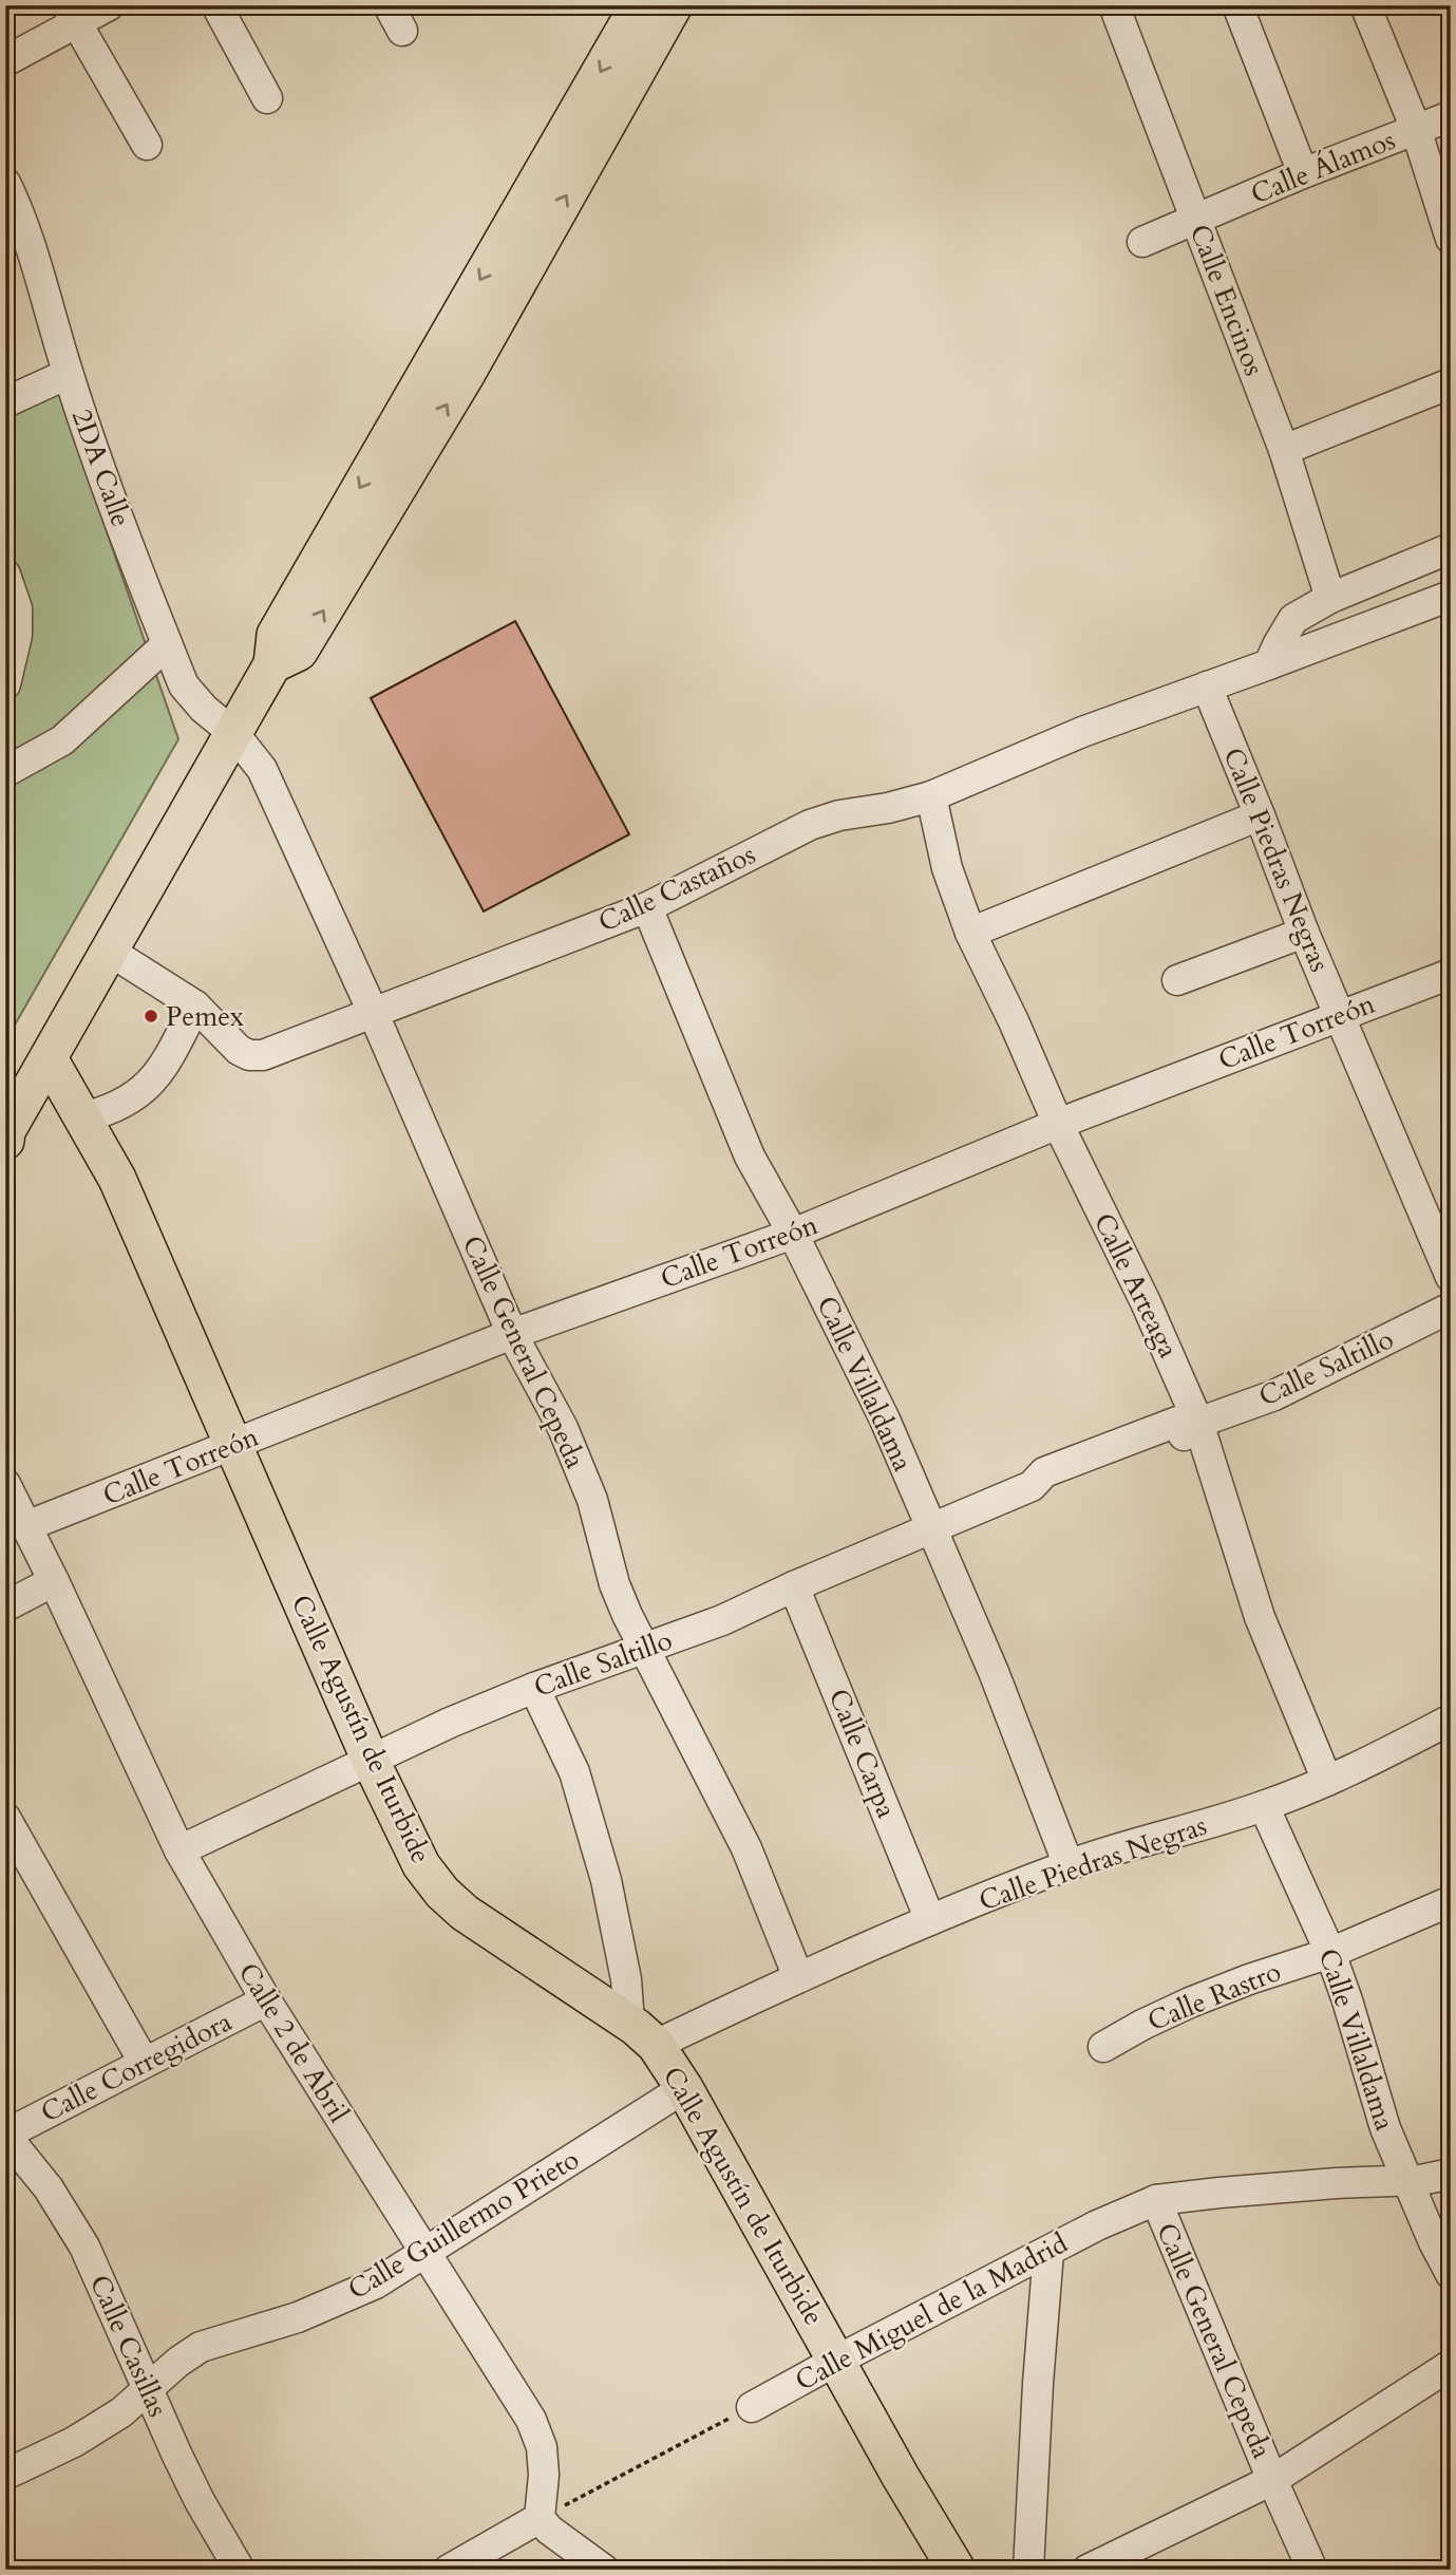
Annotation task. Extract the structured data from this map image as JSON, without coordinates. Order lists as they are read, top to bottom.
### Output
{
  "streets": {
    "main road": ["Calle Agustín de Iturbide"],
    "street": [
      "Calle Álamos",
      "Calle Encinos",
      "2DA Calle",
      "Calle Piedras Negras",
      "Calle Castaños",
      "Calle Torreón",
      "Calle Arteaga",
      "Calle General Cepeda",
      "Calle Saltillo",
      "Calle Villaldama",
      "Calle Carpa",
      "Calle Rastro",
      "Calle 2 de Abril",
      "Calle Corregidora",
      "Calle Guillermo Prieto",
      "Calle Miguel de la Madrid",
      "Calle Casillas"
    ]
  },
  "crossings": [
    ["Calle Álamos", "Calle Encinos"],
    ["2DA Calle", "Calle General Cepeda"],
    ["Calle Piedras Negras", "Calle Castaños"],
    ["Calle Piedras Negras", "Calle Torreón"],
    ["Calle Piedras Negras", "Calle Arteaga"],
    ["Calle Piedras Negras", "Calle General Cepeda"],
    ["Calle Piedras Negras", "Calle Villaldama"],
    ["Calle Piedras Negras", "Calle Agustín de Iturbide"],
    ["Calle Piedras Negras", "Calle Carpa"],
    ["Calle Castaños", "Calle Arteaga"],
    ["Calle Castaños", "Calle General Cepeda"],
    ["Calle Castaños", "Calle Villaldama"],
    ["Calle Torreón", "Calle Arteaga"],
    ["Calle Torreón", "Calle General Cepeda"],
    ["Calle Torreón", "Calle Villaldama"],
    ["Calle Torreón", "Calle Agustín de Iturbide"],
    ["Calle Torreón", "Calle 2 de Abril"],
    ["Calle Arteaga", "Calle Saltillo"],
    ["Calle General Cepeda", "Calle Saltillo"],
    ["Calle General Cepeda", "Calle Miguel de la Madrid"],
    ["Calle Saltillo", "Calle Villaldama"],
    ["Calle Saltillo", "Calle Agustín de Iturbide"],
    ["Calle Saltillo", "Calle Carpa"],
    ["Calle Saltillo", "Calle 2 de Abril"],
    ["Calle Villaldama", "Calle Rastro"],
    ["Calle Villaldama", "Calle Miguel de la Madrid"],
    ["Calle Agustín de Iturbide", "Calle Guillermo Prieto"],
    ["Calle Agustín de Iturbide", "Calle Miguel de la Madrid"],
    ["Calle 2 de Abril", "Calle Corregidora"],
    ["Calle 2 de Abril", "Calle Guillermo Prieto"],
    ["Calle Corregidora", "Calle Casillas"],
    ["Calle Guillermo Prieto", "Calle Casillas"]
  ],
  "places": ["Pemex"]
}
